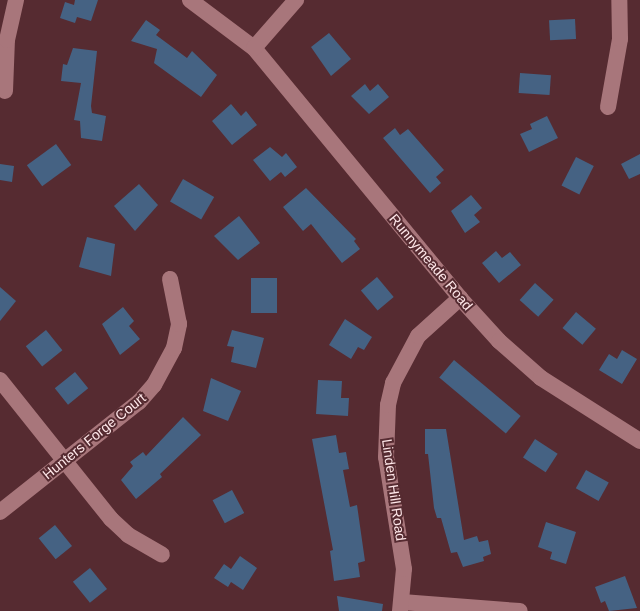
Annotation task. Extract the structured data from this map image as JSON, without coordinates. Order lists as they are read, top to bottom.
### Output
{
  "streets": {
    "street": ["Runnymeade Road", "Hunters Forge Court", "Linden Hill Road"]
  },
  "crossings": [
    ["Runnymeade Road", "Linden Hill Road"]
  ]
}
